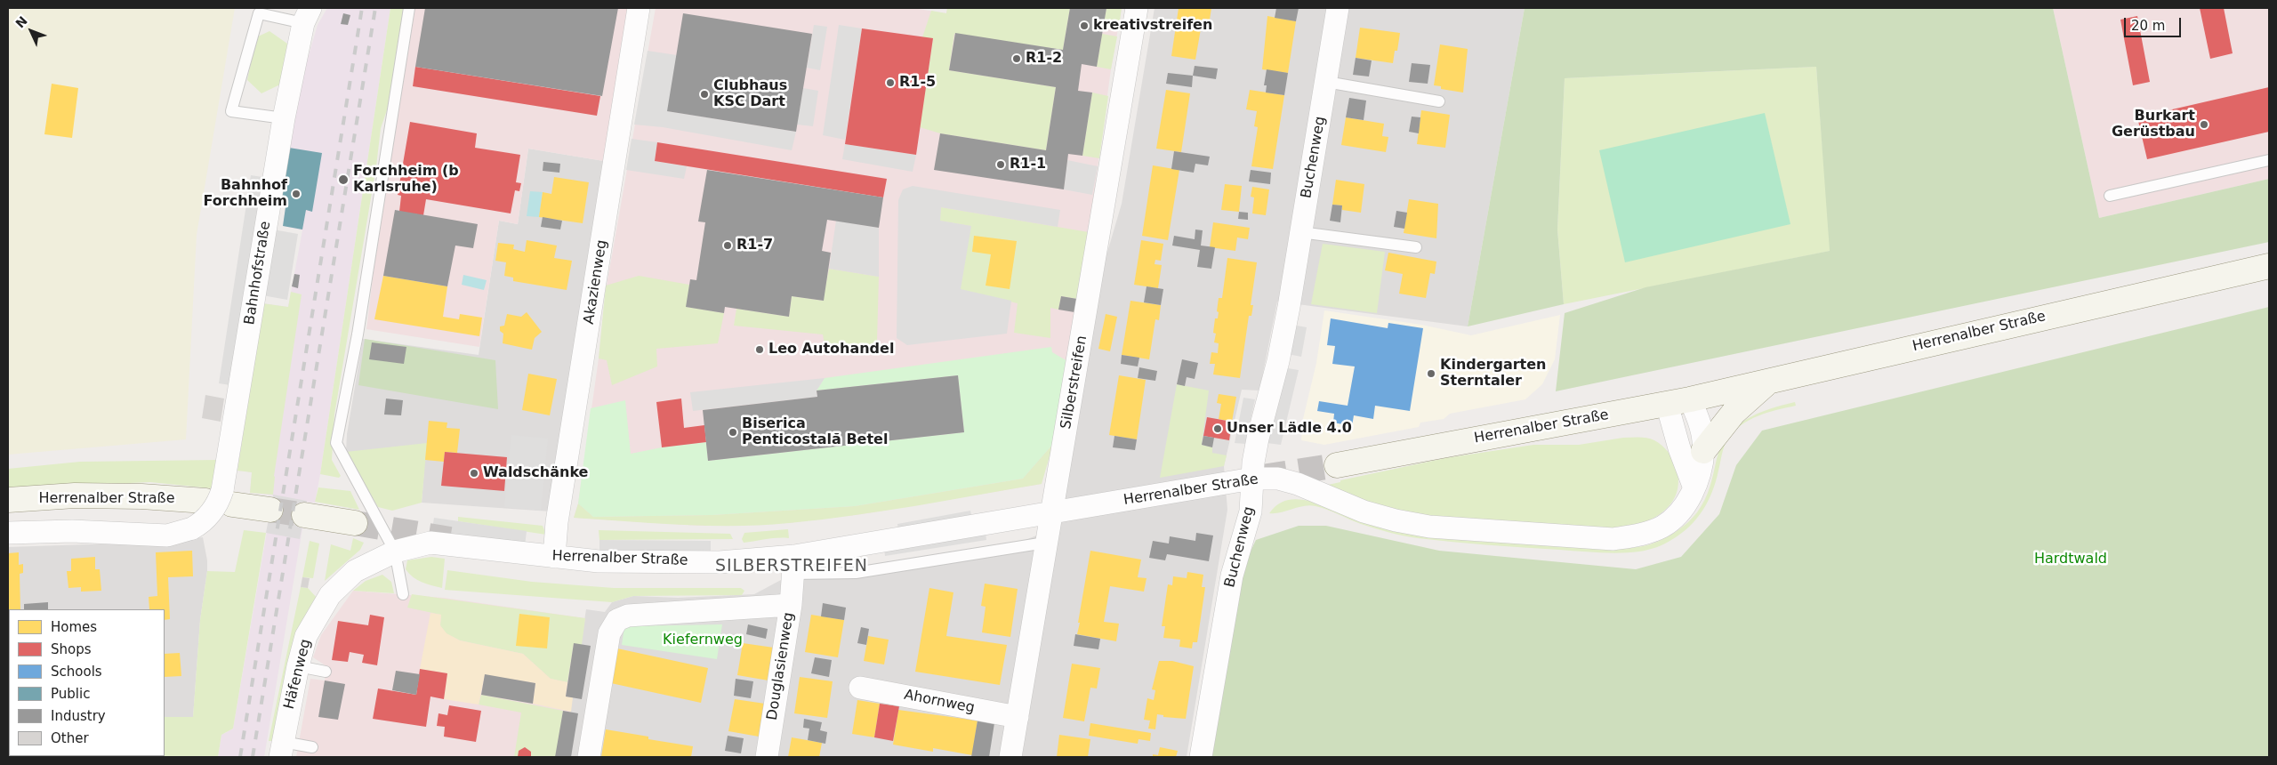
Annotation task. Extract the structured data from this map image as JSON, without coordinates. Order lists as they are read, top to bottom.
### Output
{
  "streets": {
    "main road": ["Herrenalber Straße"],
    "street": [
      "Buchenweg",
      "Bahnhofstraße",
      "Akazienweg",
      "Silberstreifen",
      "Douglasienweg",
      "Häfenweg",
      "Ahornweg"
    ]
  },
  "crossings": [
    ["Buchenweg", "Herrenalber Straße"],
    ["Bahnhofstraße", "Herrenalber Straße"],
    ["Akazienweg", "Herrenalber Straße"],
    ["Herrenalber Straße", "Silberstreifen"],
    ["Herrenalber Straße", "Douglasienweg"],
    ["Herrenalber Straße", "Häfenweg"],
    ["Silberstreifen", "Ahornweg"]
  ],
  "districts": ["SILBERSTREIFEN"],
  "parks": ["Hardtwald", "Kiefernweg"],
  "places": [
    "kreativstreifen",
    "R1-2",
    "R1-5",
    "Clubhaus KSC Dart",
    "Burkart Gerüstbau",
    "R1-1",
    "Forchheim (b Karlsruhe)",
    "Bahnhof Forchheim",
    "R1-7",
    "Leo Autohandel",
    "Kindergarten Sterntaler",
    "Unser Lädle 4.0",
    "Biserica Penticostală Betel",
    "Waldschänke"
  ],
  "legend": [
    "Homes",
    "Shops",
    "Schools",
    "Public",
    "Industry",
    "Other"
  ],
  "scale_bar": "20 m",
  "north": "top left"
}
